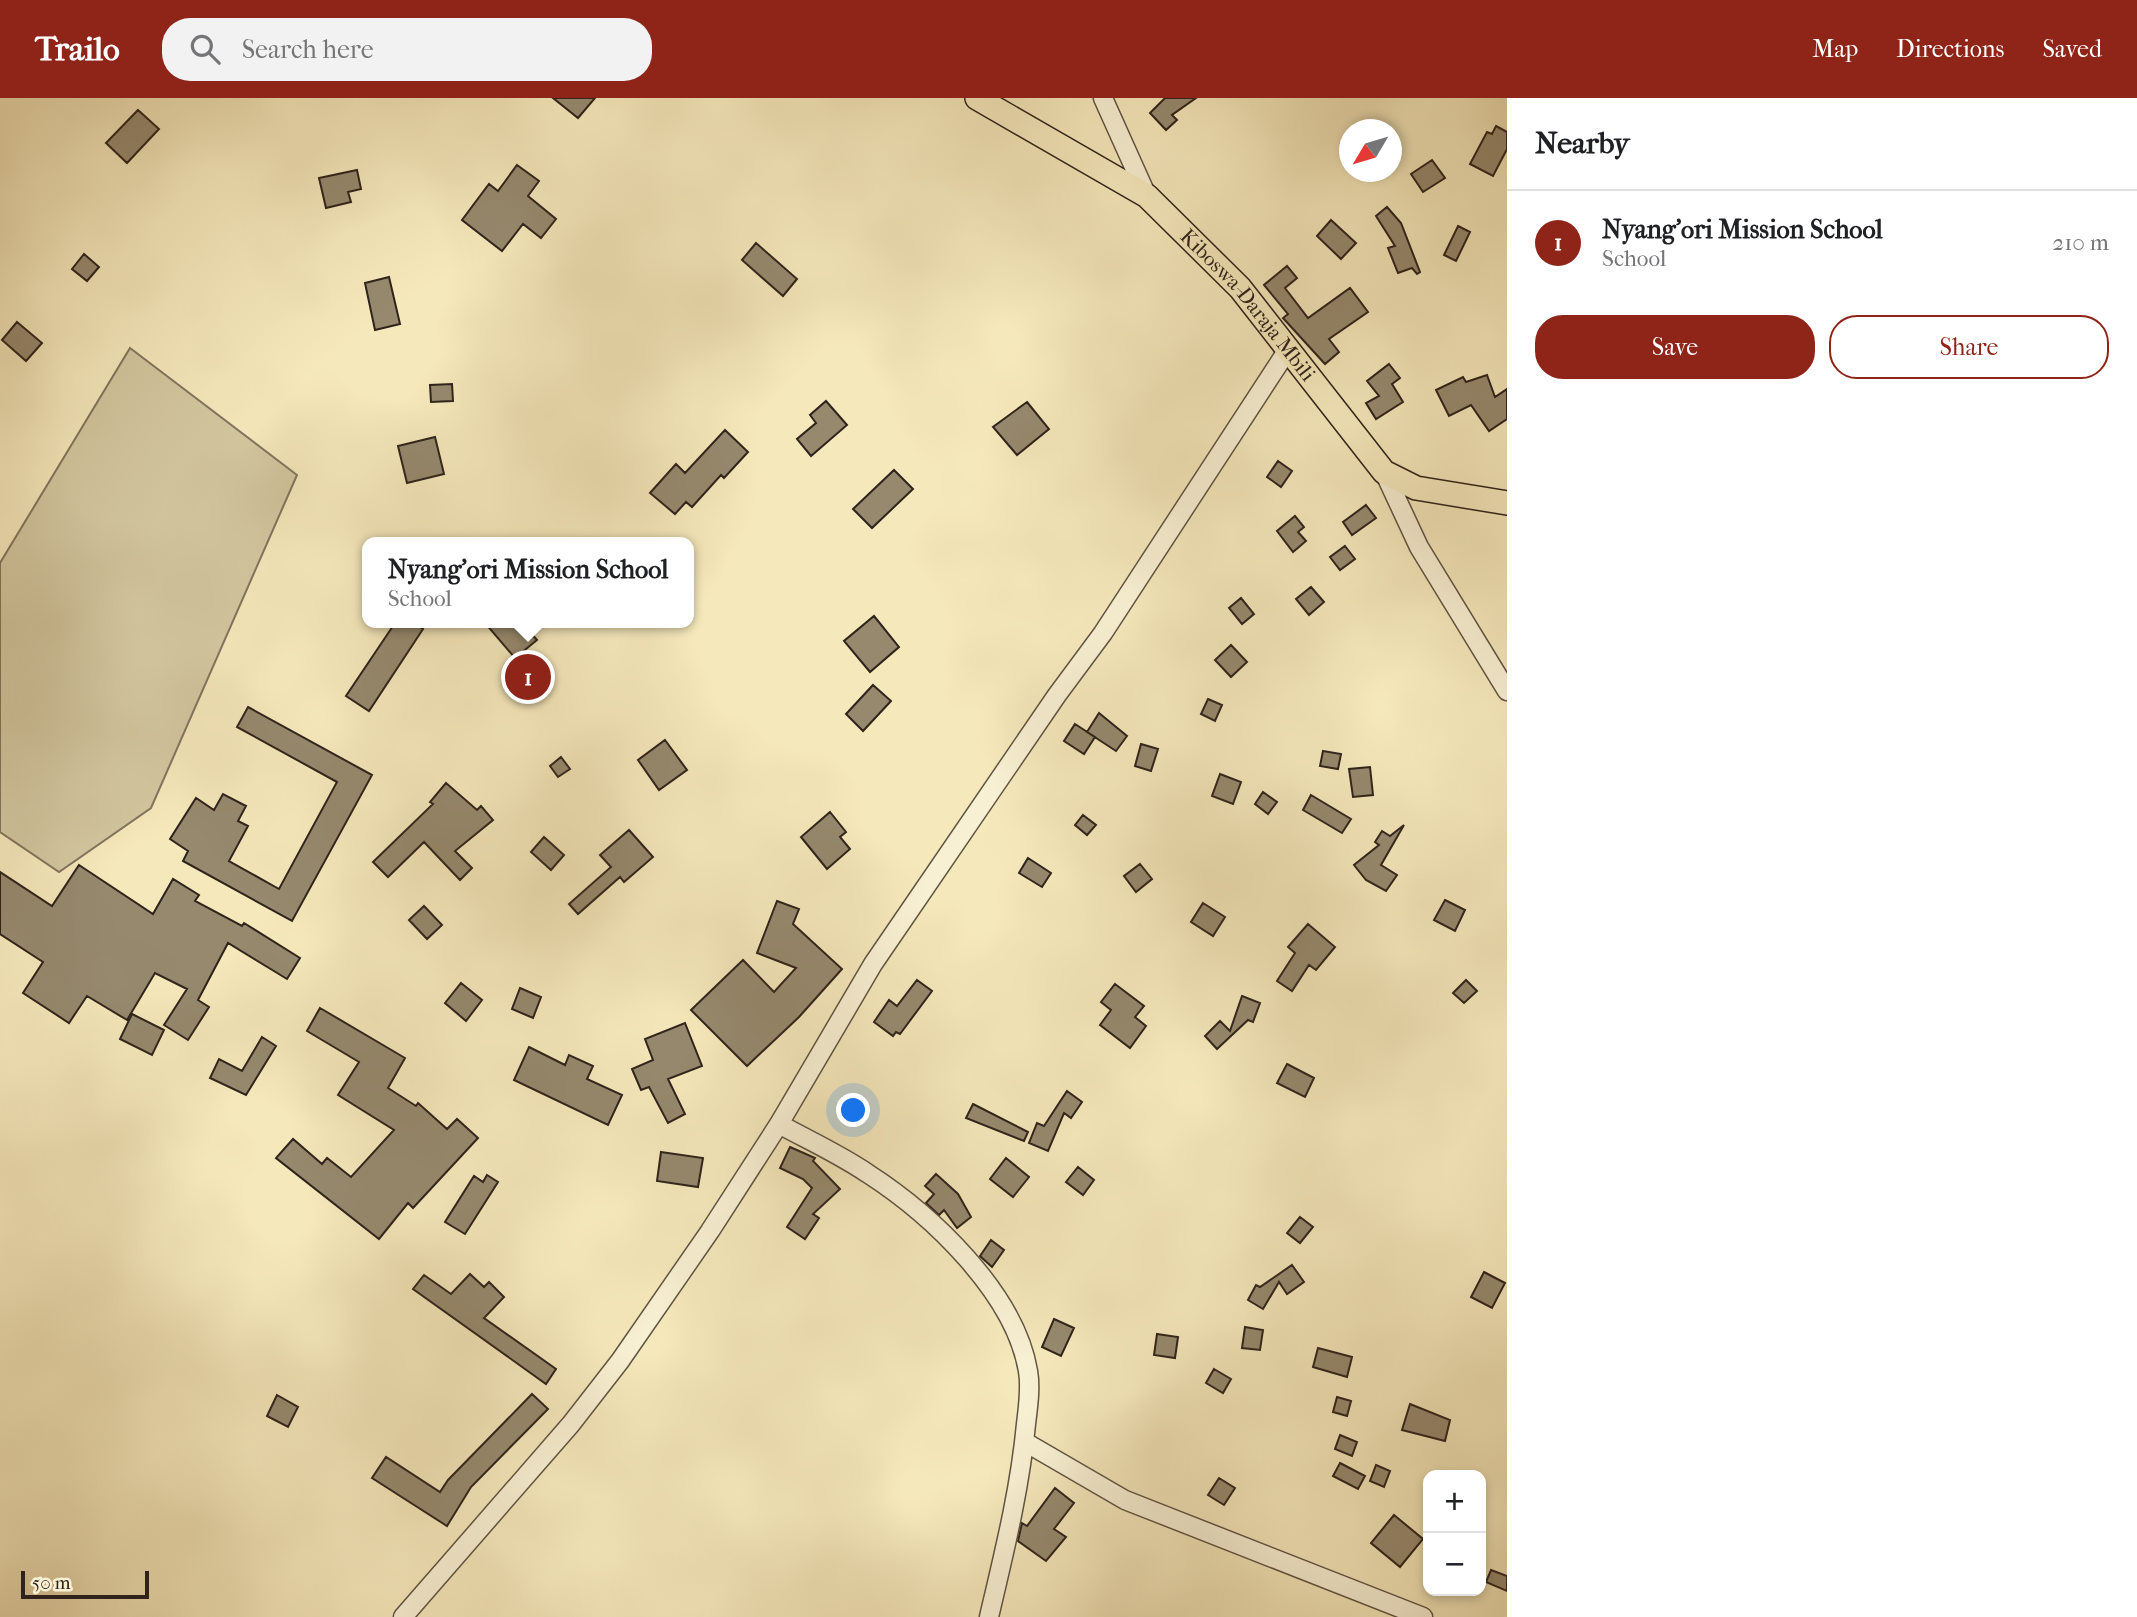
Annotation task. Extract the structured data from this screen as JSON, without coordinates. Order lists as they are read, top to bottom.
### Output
{
  "streets": {
    "main road": ["Kiboswa-Daraja Mbili"]
  },
  "scale_bar": "50 m",
  "north": "bottom left",
  "page": {
    "header": "Trailo",
    "search": "Search here",
    "nav": ["Map", "Directions", "Saved"],
    "heading": "Nearby",
    "list": [
      {
        "mark": "1",
        "name": "Nyang'ori Mission School",
        "note": "School",
        "value": "210 m"
      }
    ],
    "buttons": ["Save", "Share"],
    "popup": ["Nyang'ori Mission School", "School"],
    "pins": "1",
    "map_buttons": ["+", "−"],
    "scale": "50 m"
  }
}
